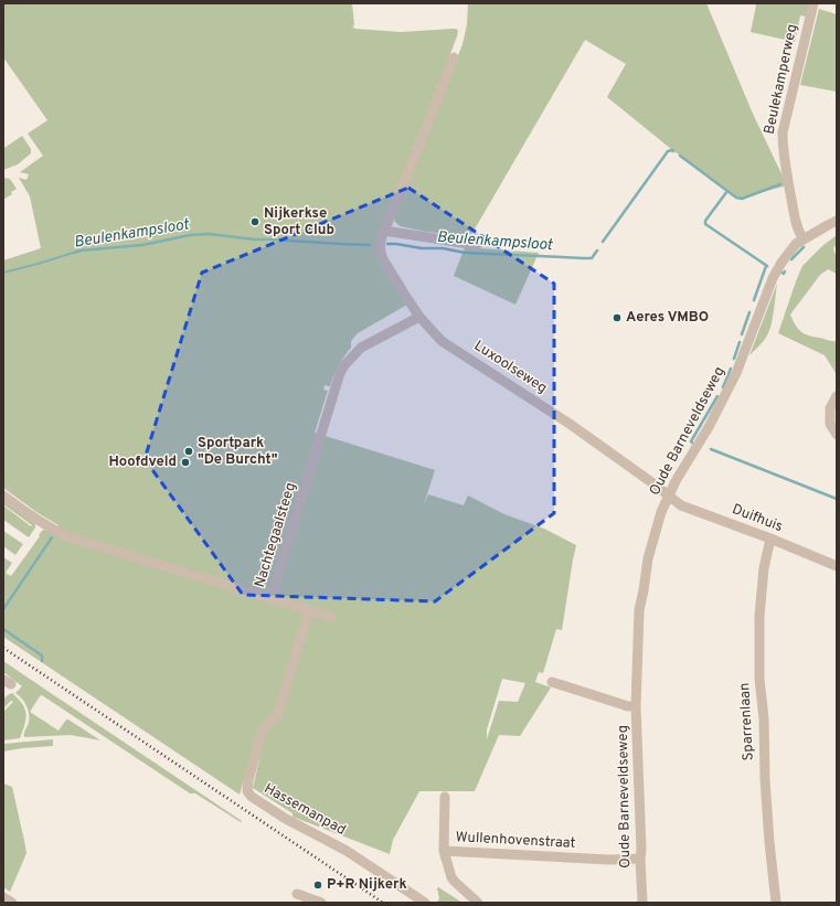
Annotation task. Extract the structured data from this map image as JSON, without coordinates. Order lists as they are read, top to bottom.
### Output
{
  "streets": {
    "street": [
      "Beulekamperweg",
      "Luxoolseweg",
      "Oude Barneveldseweg",
      "Duifhuis",
      "Nachtegaalsteeg",
      "Sparrenlaan",
      "Hassemanpad",
      "Wullenhovenstraat"
    ]
  },
  "crossings": [
    ["Beulekamperweg", "Oude Barneveldseweg"],
    ["Luxoolseweg", "Oude Barneveldseweg"],
    ["Luxoolseweg", "Duifhuis"],
    ["Luxoolseweg", "Nachtegaalsteeg"],
    ["Oude Barneveldseweg", "Duifhuis"],
    ["Oude Barneveldseweg", "Wullenhovenstraat"],
    ["Duifhuis", "Sparrenlaan"]
  ],
  "water": ["Beulenkampsloot"],
  "places": [
    "Nijkerkse Sport Club",
    "Aeres VMBO",
    "Sportpark \"De Burcht\"",
    "Hoofdveld",
    "P+R Nijkerk"
  ]
}
